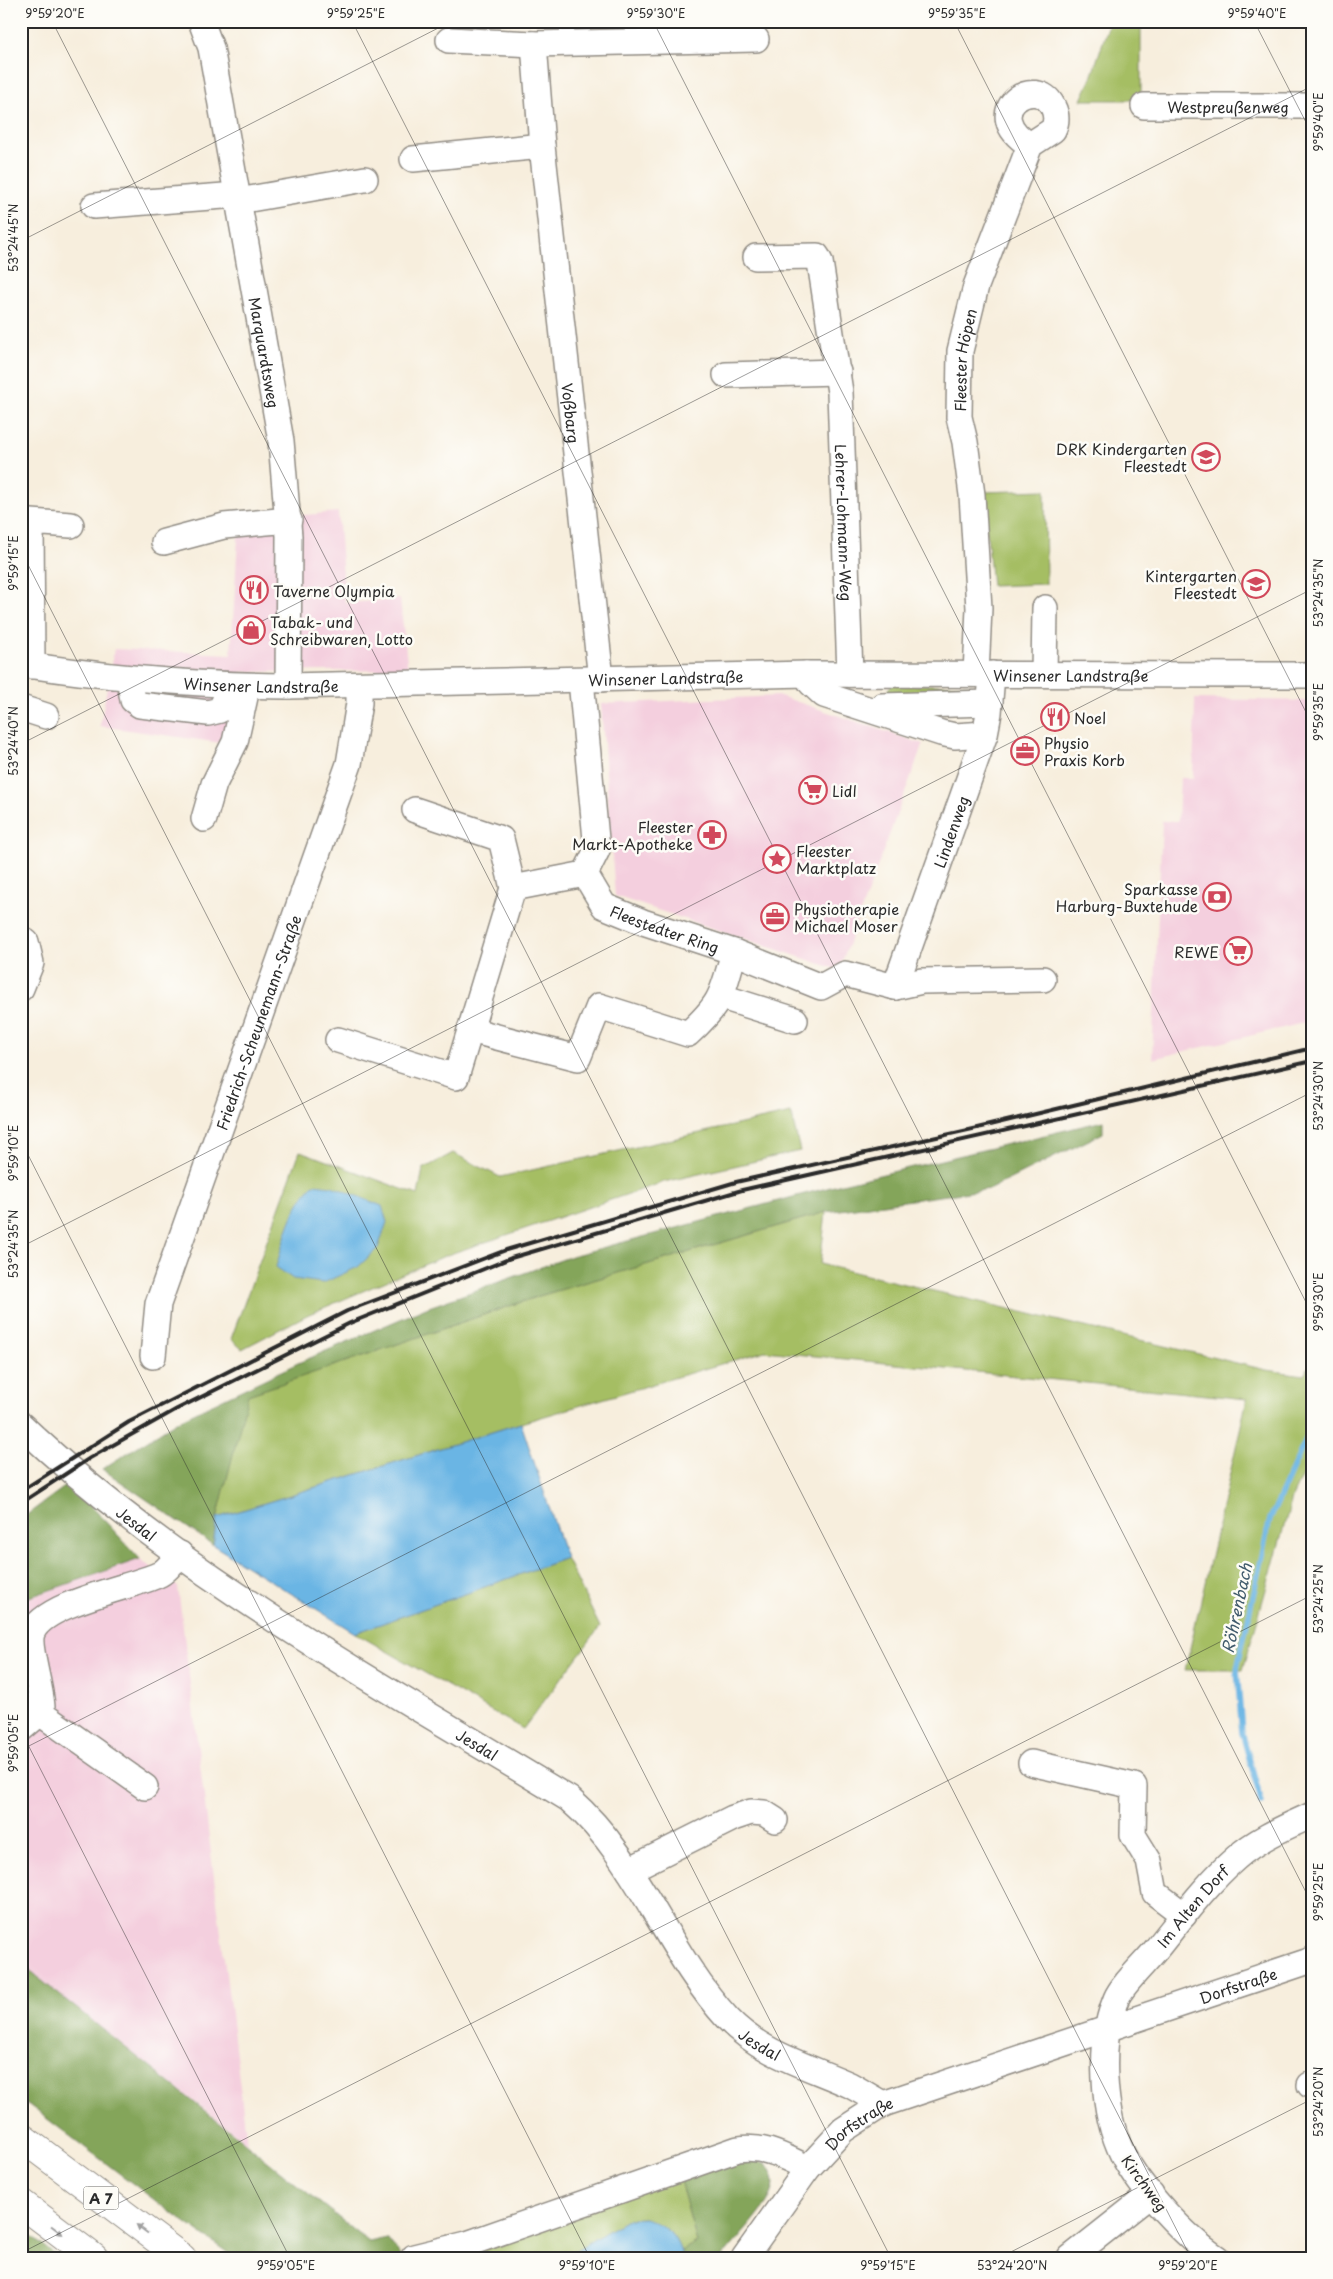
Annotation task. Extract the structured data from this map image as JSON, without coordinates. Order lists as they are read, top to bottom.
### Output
{
  "streets": {
    "highway": ["A 7"],
    "street": [
      "Westpreußenweg",
      "Marquardtsweg",
      "Fleester Höpen",
      "Voßbarg",
      "Lehrer-Lohmann-Weg",
      "Winsener Landstraße",
      "Lindenweg",
      "Fleestedter Ring",
      "Friedrich-Scheunemann-Straße",
      "Jesdal",
      "Im Alten Dorf",
      "Dorfstraße",
      "Kirchweg"
    ]
  },
  "crossings": [
    ["Marquardtsweg", "Winsener Landstraße"],
    ["Fleester Höpen", "Winsener Landstraße"],
    ["Fleester Höpen", "Lindenweg"],
    ["Voßbarg", "Winsener Landstraße"],
    ["Lehrer-Lohmann-Weg", "Winsener Landstraße"],
    ["Winsener Landstraße", "Lindenweg"],
    ["Winsener Landstraße", "Friedrich-Scheunemann-Straße"],
    ["Lindenweg", "Fleestedter Ring"],
    ["Jesdal", "Dorfstraße"],
    ["Im Alten Dorf", "Dorfstraße"],
    ["Im Alten Dorf", "Kirchweg"],
    ["Dorfstraße", "Kirchweg"]
  ],
  "water": ["Röhrenbach"],
  "places": {
    "school or university": ["DRK Kindergarten Fleestedt", "Kintergarten Fleestedt"],
    "restaurant": ["Taverne Olympia", "Noel"],
    "shop": ["Tabak- und Schreibwaren, Lotto"],
    "office": ["Physio Praxis Korb", "Physiotherapie Michael Moser"],
    "supermarket": ["Lidl", "REWE"],
    "pharmacy": ["Fleester Markt-Apotheke"],
    "place": ["Fleester Marktplatz"],
    "bank": ["Sparkasse Harburg-Buxtehude"]
  },
  "coordinates": [
    "9°59'20\"E",
    "9°59'25\"E",
    "9°59'30\"E",
    "9°59'35\"E",
    "9°59'40\"E",
    "53°24'45\"N",
    "9°59'15\"E",
    "53°24'35\"N",
    "53°24'40\"N",
    "53°24'30\"N",
    "9°59'10\"E",
    "53°24'25\"N",
    "9°59'05\"E",
    "53°24'20\"N"
  ]
}
